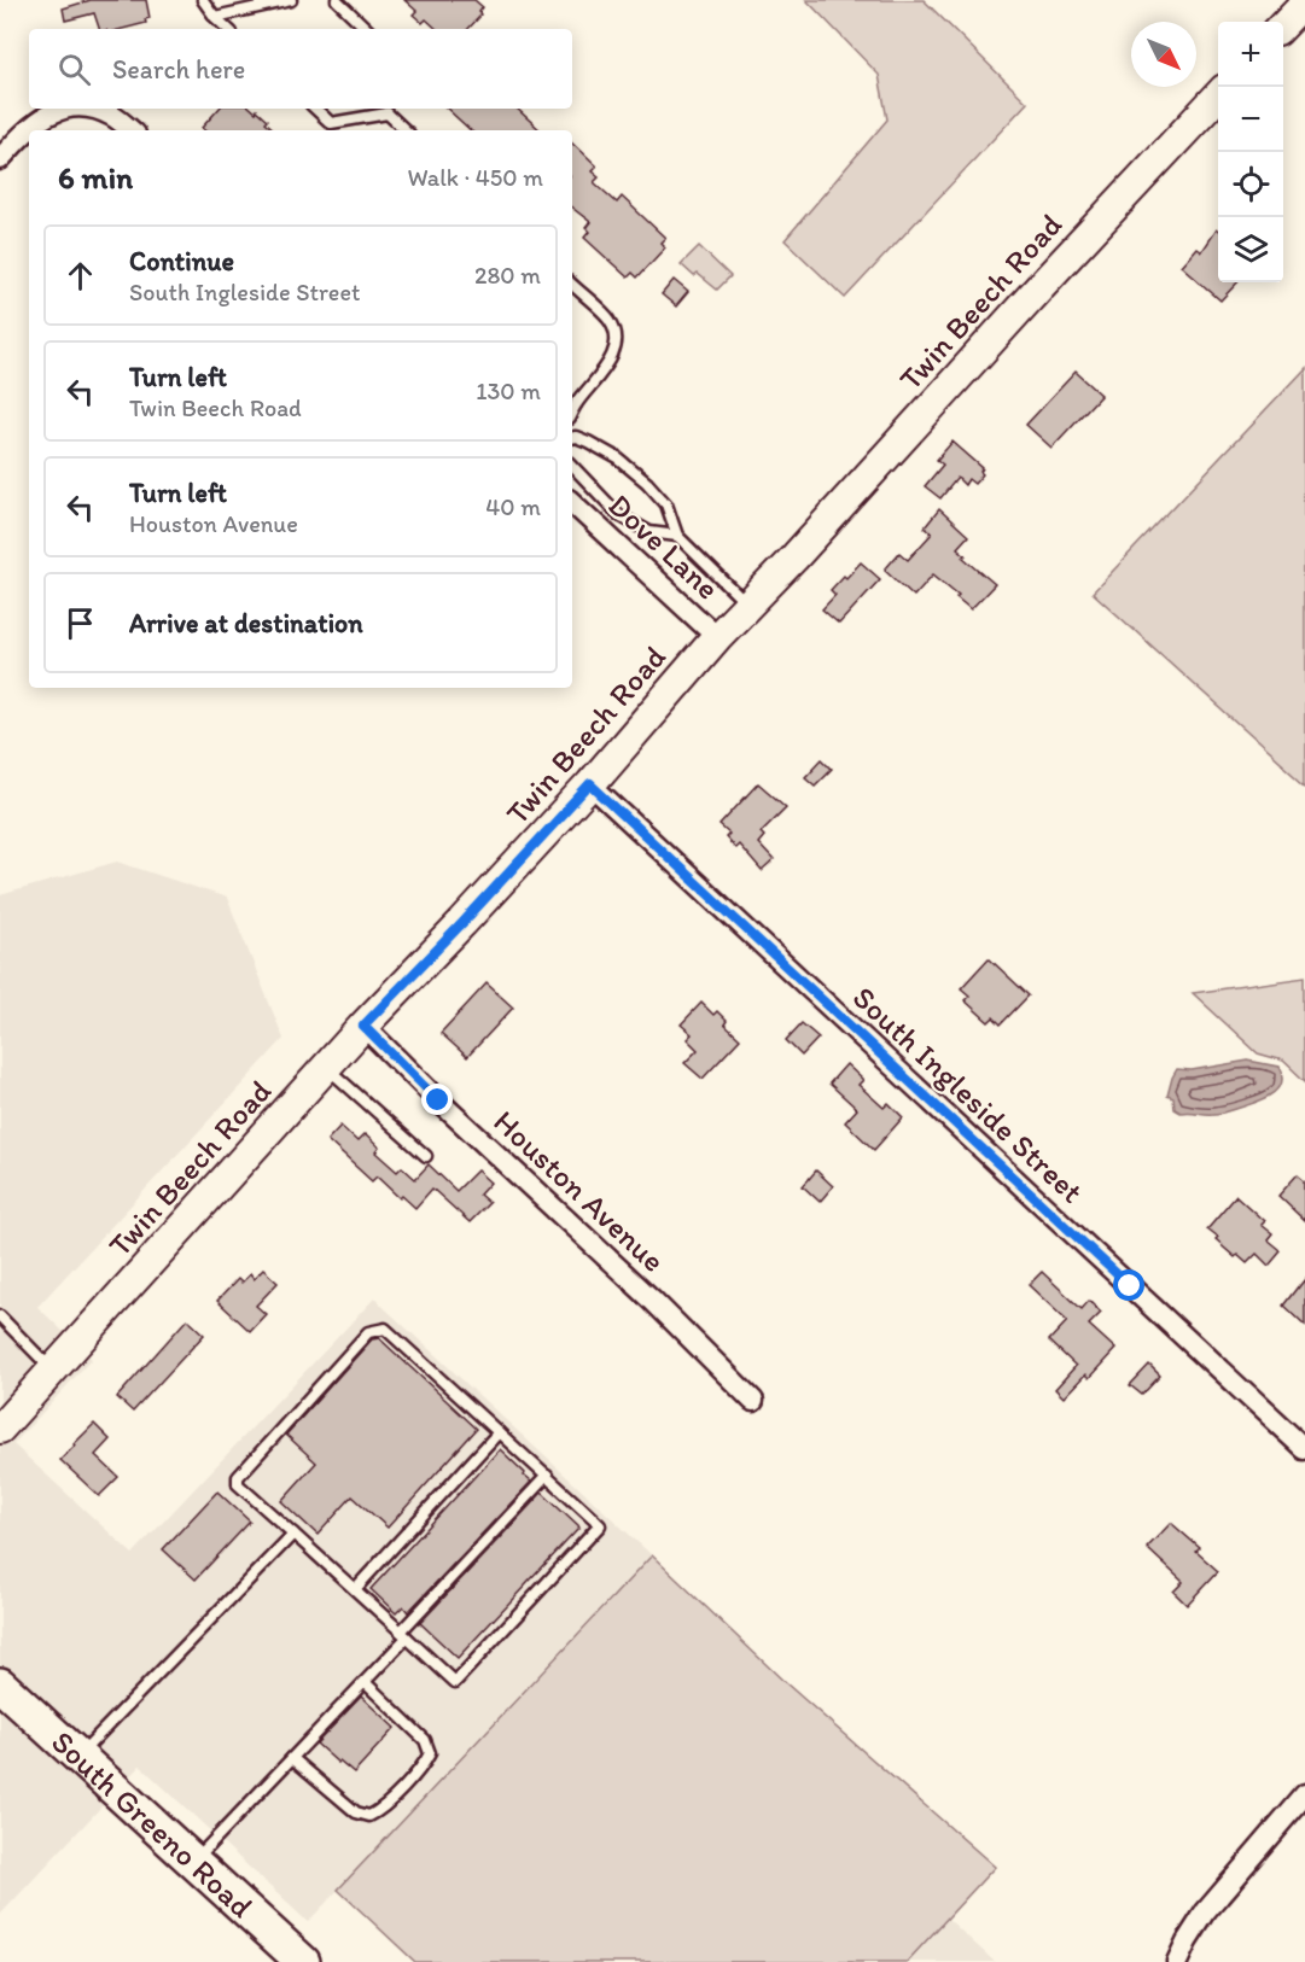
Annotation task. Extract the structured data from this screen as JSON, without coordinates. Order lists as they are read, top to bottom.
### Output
{
  "streets": {
    "main road": ["South Greeno Road"],
    "street": [
      "Twin Beech Road",
      "Dove Lane",
      "South Ingleside Street",
      "Houston Avenue"
    ]
  },
  "crossings": [
    ["Twin Beech Road", "Dove Lane"],
    ["Twin Beech Road", "South Ingleside Street"],
    ["Twin Beech Road", "Houston Avenue"]
  ],
  "north": "bottom right",
  "page": {
    "map_buttons": ["+", "−"],
    "search": "Search here",
    "heading": ["6 min", "Walk · 450 m"],
    "list": [
      ["Continue", "South Ingleside Street", "280 m"],
      ["Turn left", "Twin Beech Road", "130 m"],
      ["Turn left", "Houston Avenue", "40 m"],
      "Arrive at destination"
    ]
  }
}
